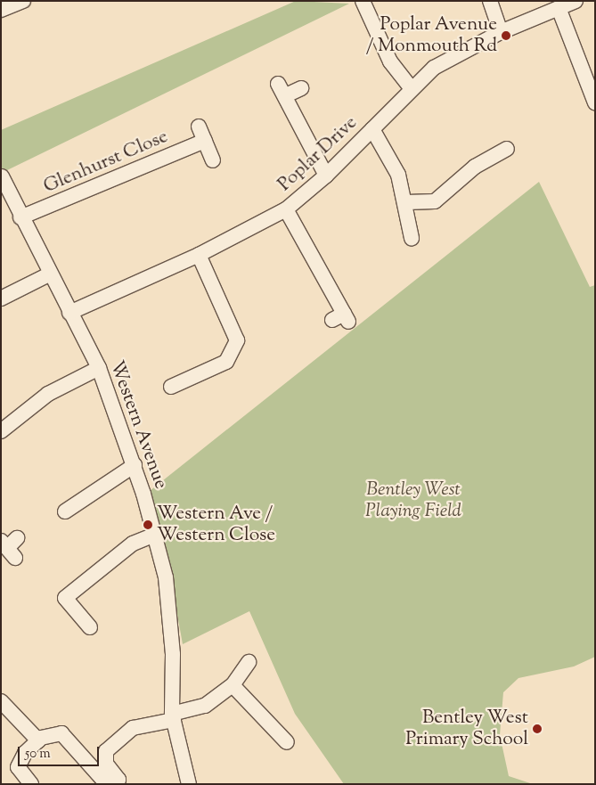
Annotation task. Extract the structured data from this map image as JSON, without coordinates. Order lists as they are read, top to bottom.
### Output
{
  "streets": {
    "street": ["Poplar Drive", "Glenhurst Close", "Western Avenue"]
  },
  "crossings": [
    ["Poplar Drive", "Western Avenue"],
    ["Glenhurst Close", "Western Avenue"]
  ],
  "parks": ["Bentley West Playing Field"],
  "places": ["Poplar Avenue / Monmouth Rd", "Western Ave / Western Close", "Bentley West Primary School"],
  "scale_bar": "50 m"
}
